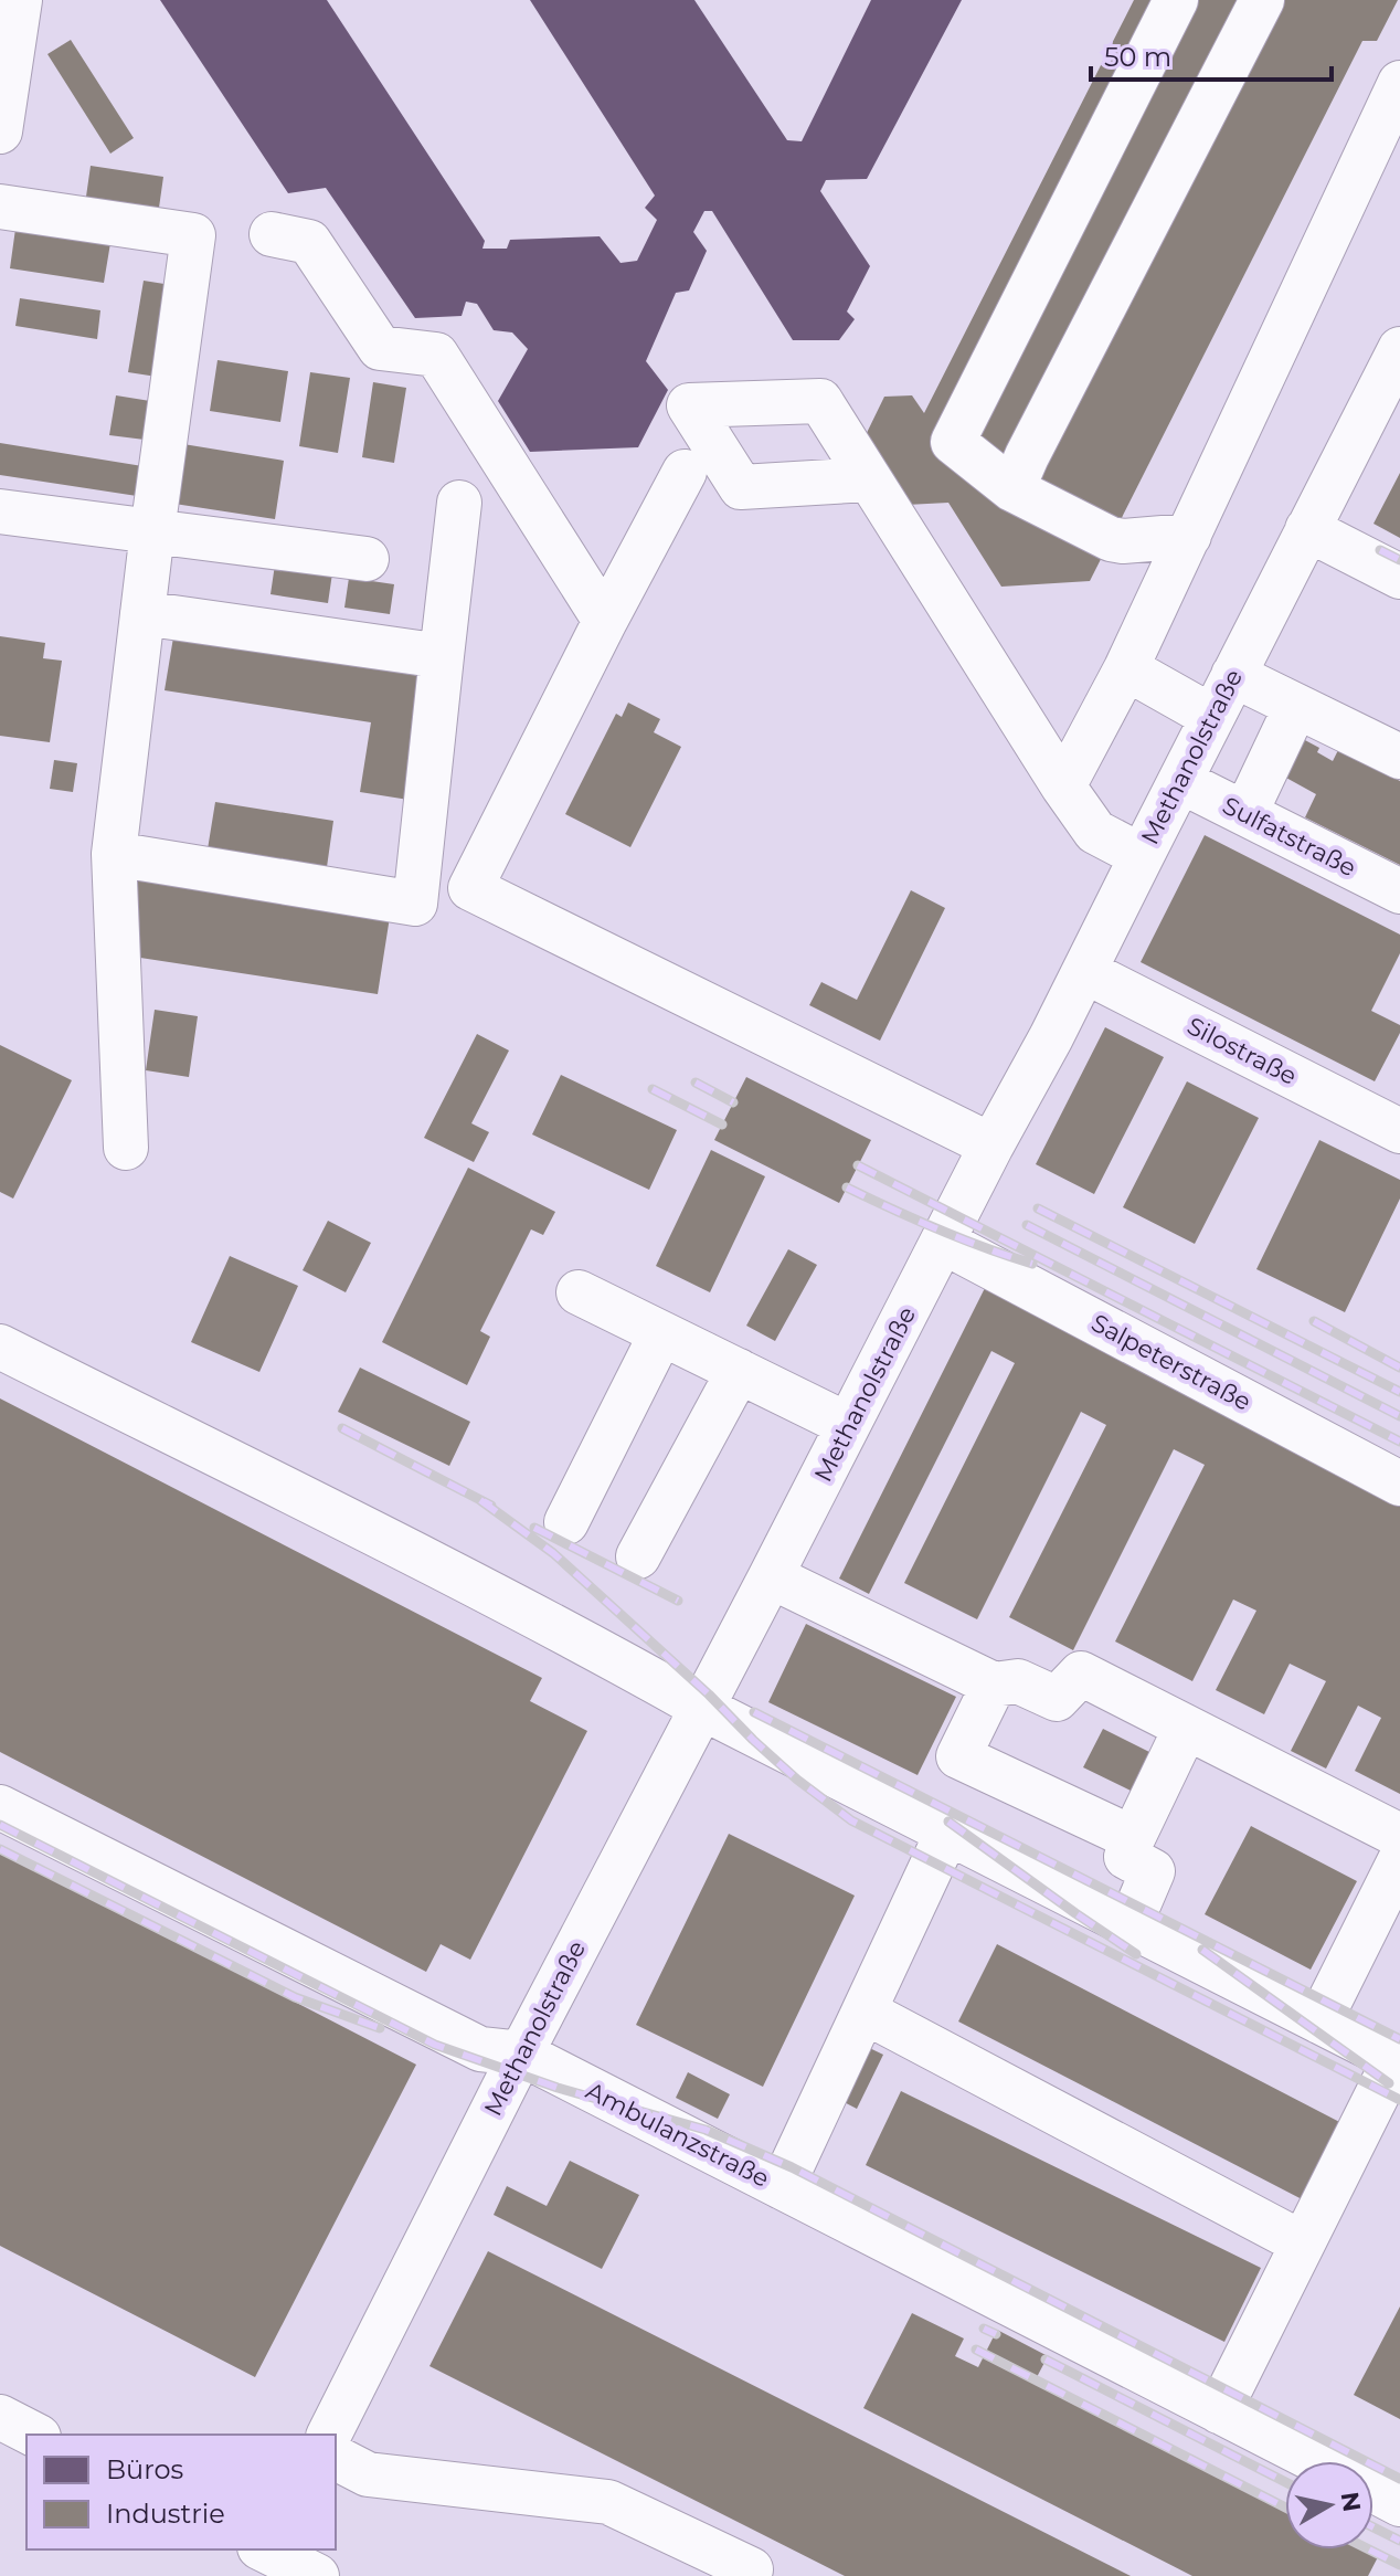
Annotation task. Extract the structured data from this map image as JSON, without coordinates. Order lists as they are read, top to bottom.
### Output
{
  "streets": {
    "street": [
      "Methanolstraße",
      "Sulfatstraße",
      "Silostraße",
      "Salpeterstraße",
      "Ambulanzstraße"
    ]
  },
  "crossings": [
    ["Methanolstraße", "Sulfatstraße"],
    ["Methanolstraße", "Silostraße"],
    ["Methanolstraße", "Salpeterstraße"],
    ["Methanolstraße", "Ambulanzstraße"]
  ],
  "legend": ["Büros", "Industrie"],
  "scale_bar": "50 m",
  "north": "right"
}
